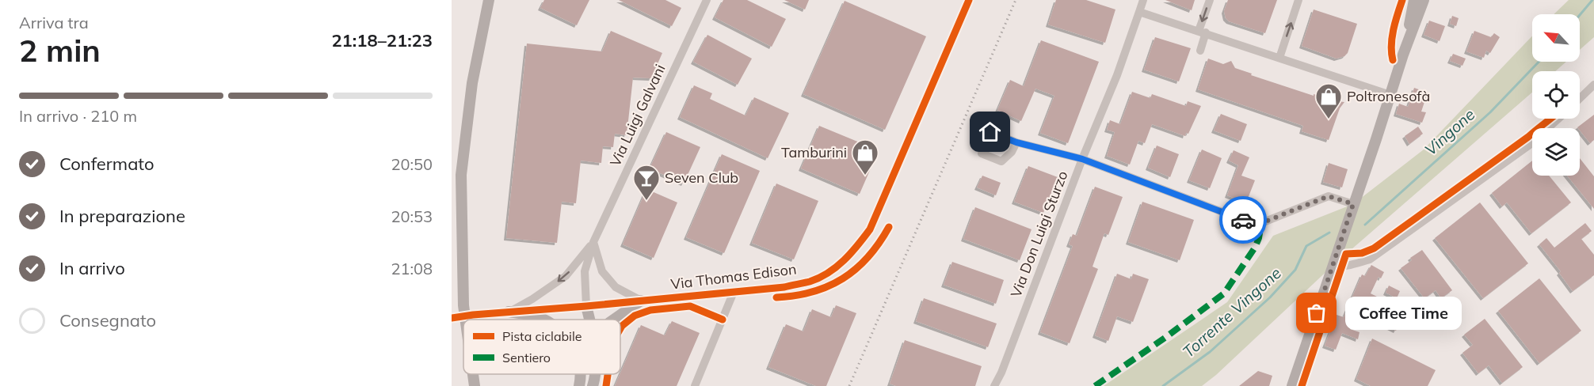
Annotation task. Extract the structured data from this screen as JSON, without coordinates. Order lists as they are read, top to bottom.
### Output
{
  "streets": {
    "street": ["Via Luigi Galvani", "Via Don Luigi Sturzo", "Via Thomas Edison"]
  },
  "crossings": [
    ["Via Luigi Galvani", "Via Thomas Edison"]
  ],
  "water": ["Vingone", "Torrente Vingone"],
  "places": {
    "shop": ["Poltronesofà", "Tamburini"],
    "bar": ["Seven Club"],
    "other": ["Coffee Time"]
  },
  "legend": ["Pista ciclabile", "Sentiero"],
  "north": "top left",
  "page": {
    "heading": ["2 min", "Arriva tra", "21:18–21:23"],
    "bar": "In arrivo · 210 m",
    "list": [
      ["Confermato", "20:50"],
      ["In preparazione", "20:53"],
      ["In arrivo", "21:08"],
      "Consegnato"
    ],
    "bubble": "Coffee Time"
  }
}
